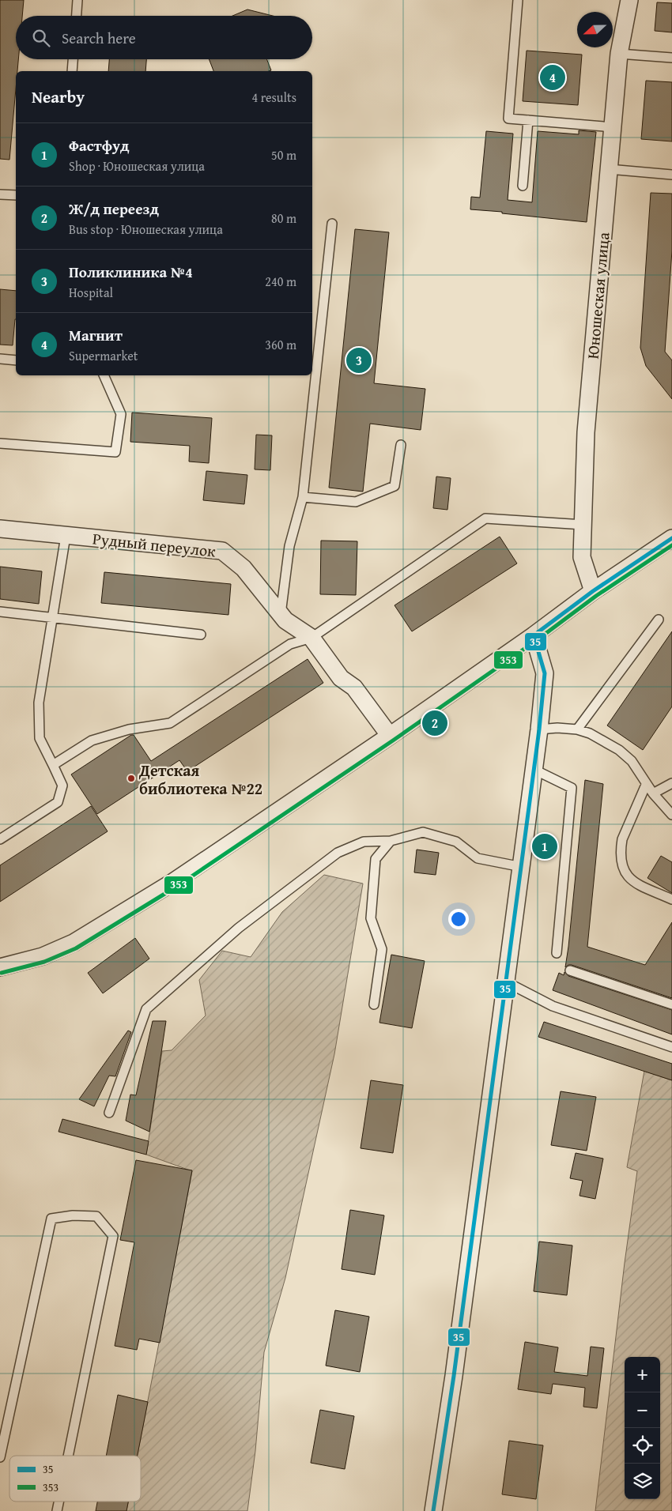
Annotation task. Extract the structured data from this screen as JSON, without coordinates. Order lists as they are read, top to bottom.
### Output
{
  "streets": {
    "street": ["Юношеская улица", "Рудный переулок"]
  },
  "places": ["Детская библиотека №22"],
  "lines": ["transit line 35", "transit line 353"],
  "legend": ["35", "353"],
  "north": "left",
  "page": {
    "search": "Search here",
    "pins": [
      "4",
      "3",
      "2",
      "1"
    ],
    "heading": ["Nearby", "4 results"],
    "list": [
      {
        "mark": "1",
        "name": "Фастфуд",
        "note": "Shop · Юношеская улица",
        "value": "50 m"
      },
      {
        "mark": "2",
        "name": "Ж/д переезд",
        "note": "Bus stop · Юношеская улица",
        "value": "80 m"
      },
      {
        "mark": "3",
        "name": "Поликлиника №4",
        "note": "Hospital",
        "value": "240 m"
      },
      {
        "mark": "4",
        "name": "Магнит",
        "note": "Supermarket",
        "value": "360 m"
      }
    ],
    "map_buttons": ["+", "−"]
  }
}
